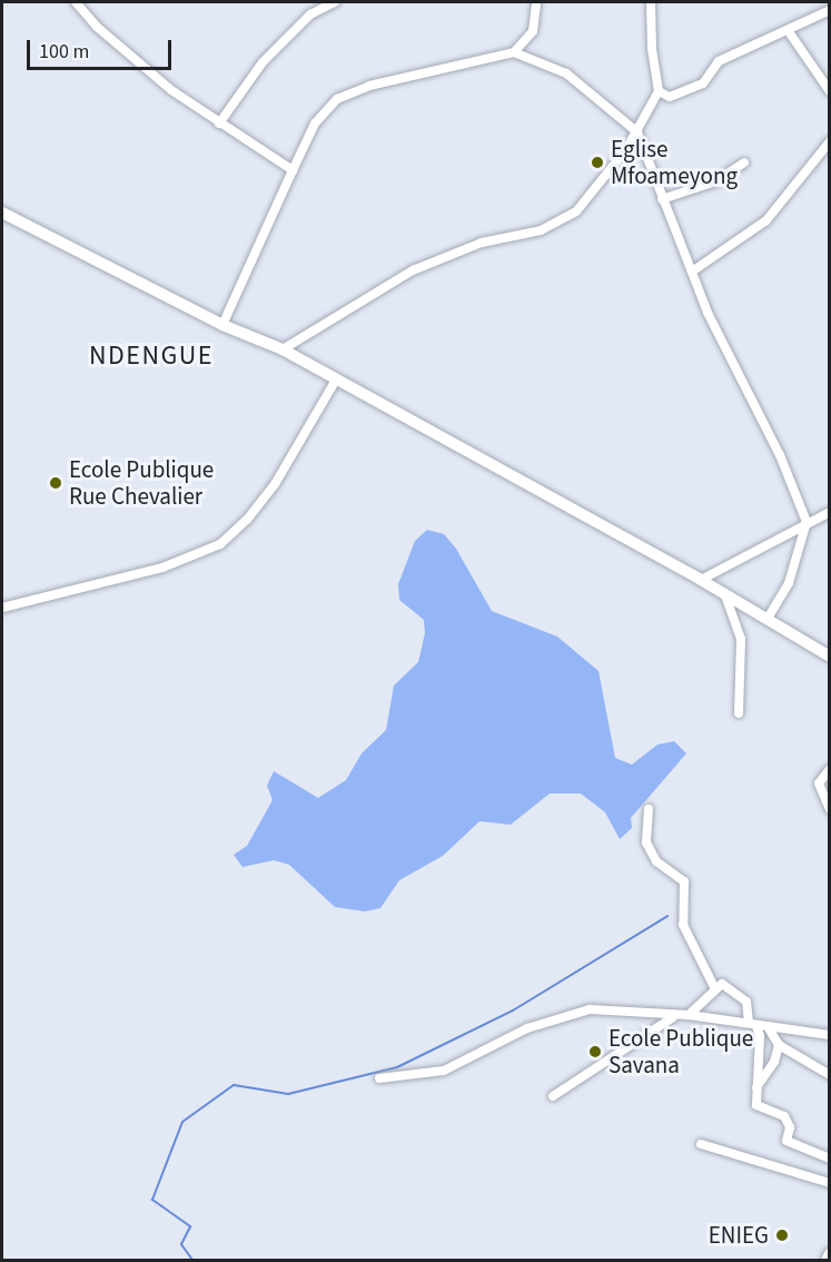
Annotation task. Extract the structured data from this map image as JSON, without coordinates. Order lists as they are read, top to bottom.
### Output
{
  "districts": ["NDENGUE"],
  "places": [
    "Eglise Mfoameyong",
    "Ecole Publique Rue Chevalier",
    "Ecole Publique Savana",
    "ENIEG"
  ],
  "scale_bar": "100 m"
}
